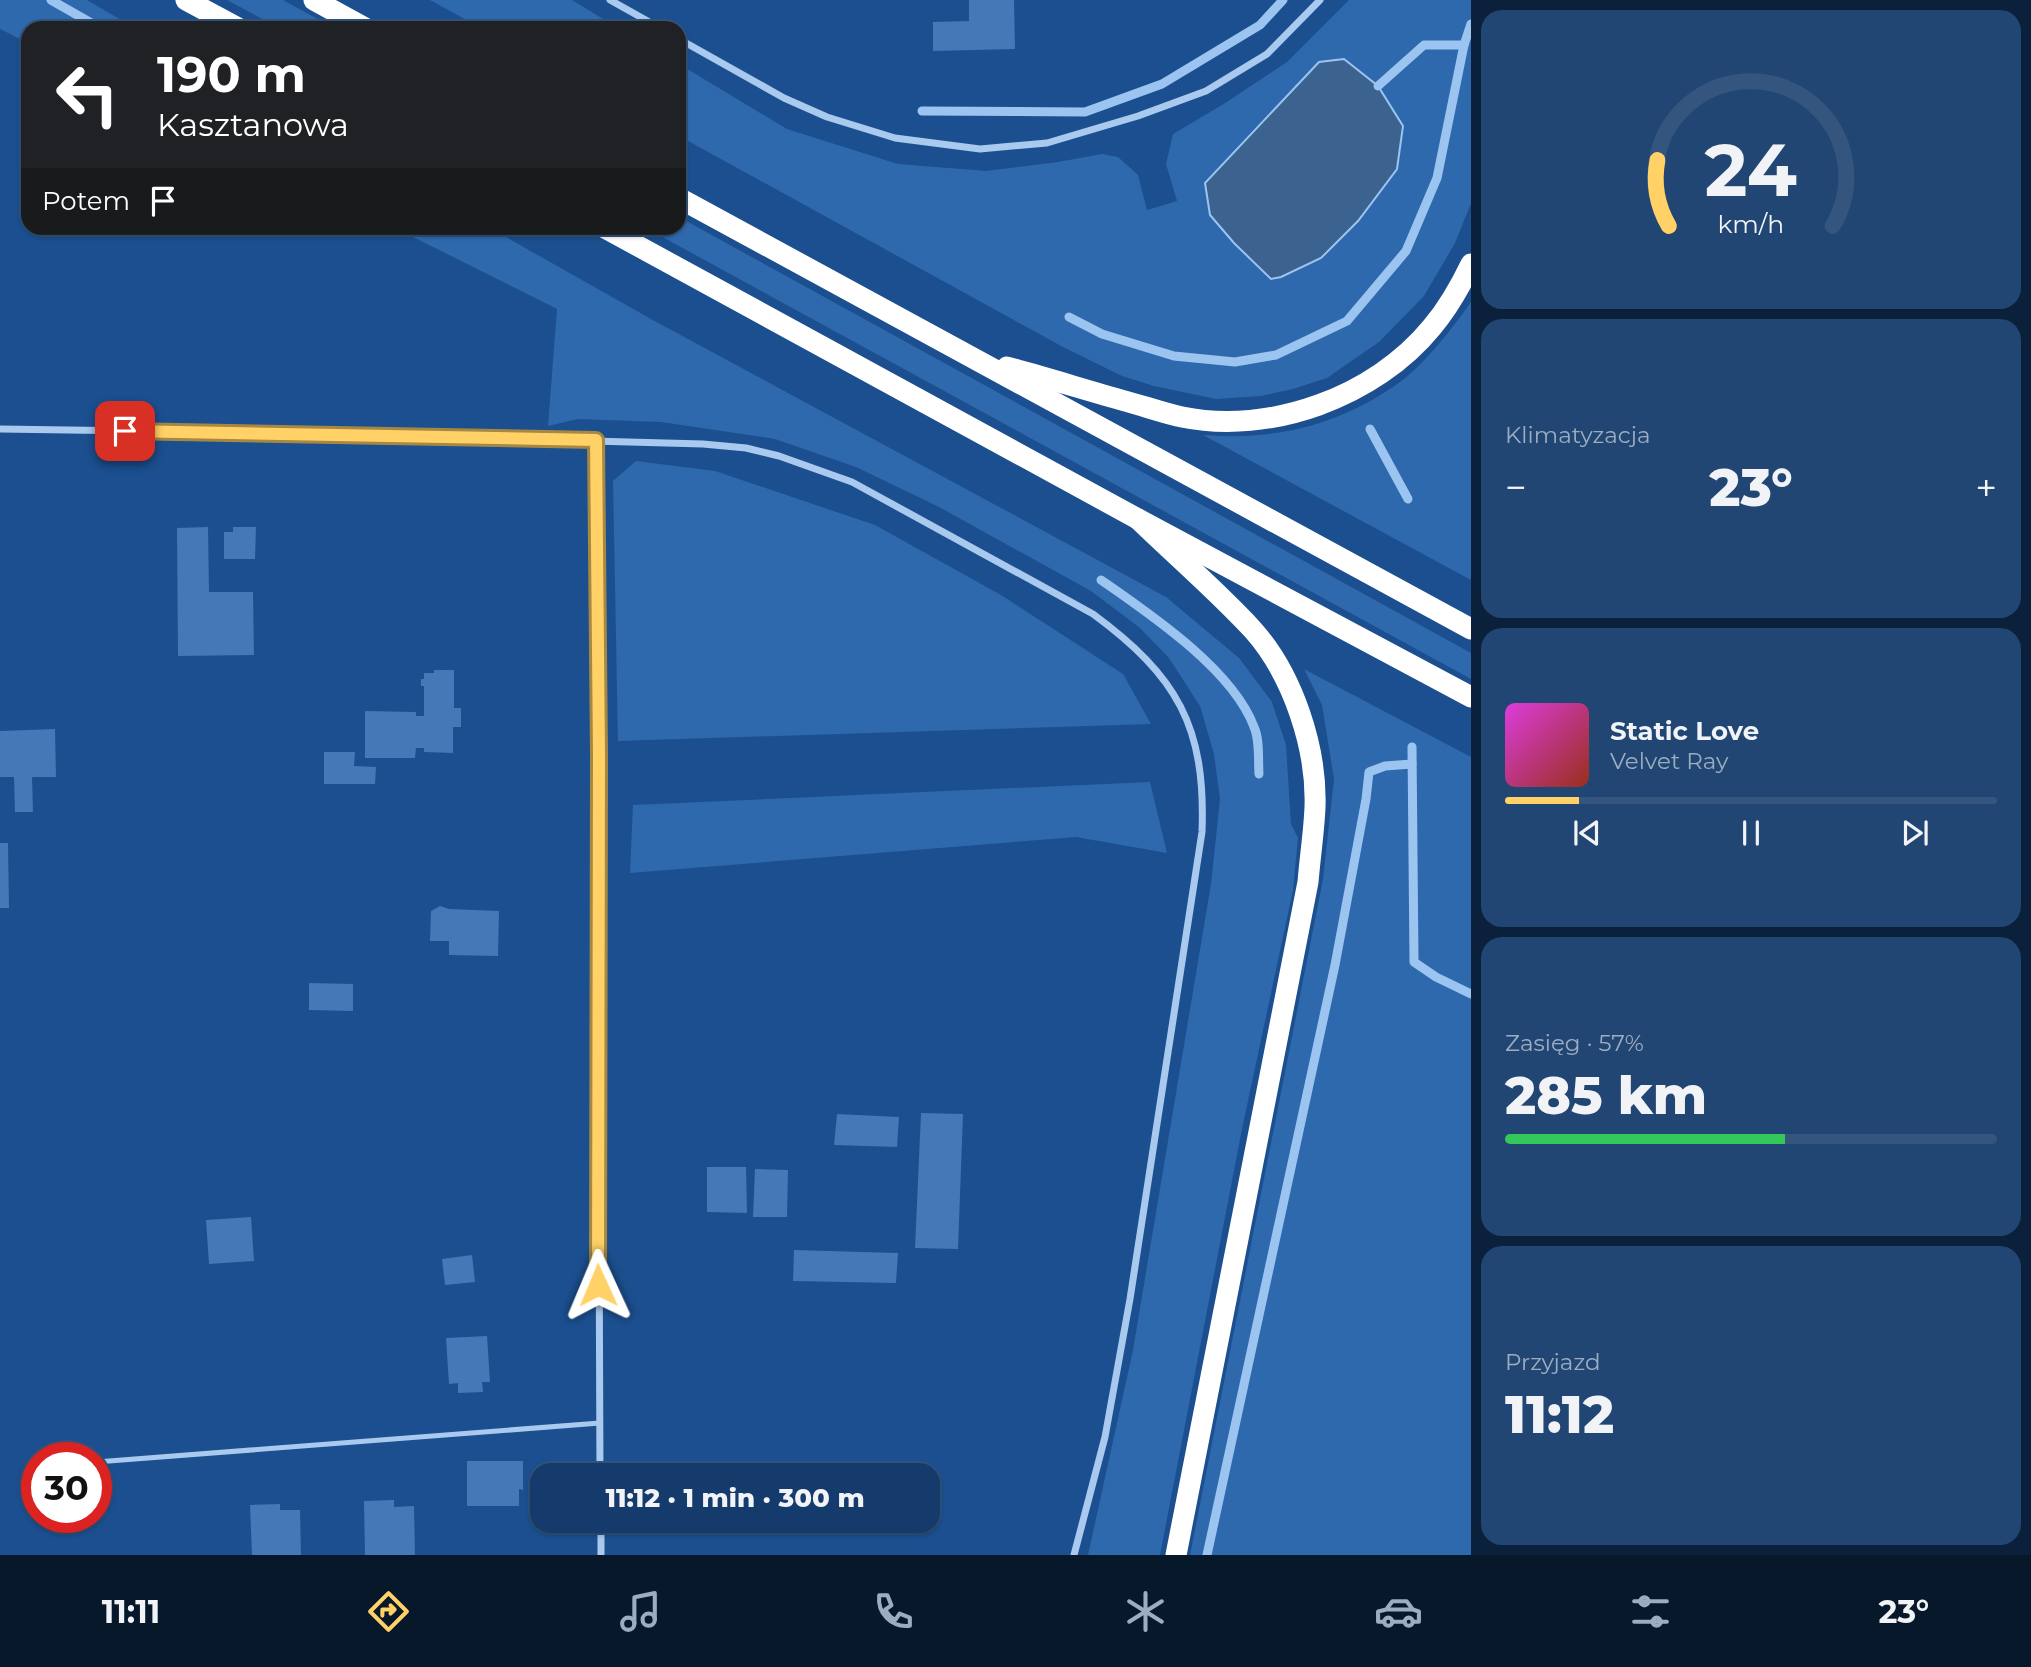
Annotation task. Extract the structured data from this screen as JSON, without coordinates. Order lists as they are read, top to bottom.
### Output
{
  "page": {
    "turn": ["190 m", "Kasztanowa"],
    "then": "Potem",
    "tile": [
      "Klimatyzacja",
      ["Zasięg · 57%", "285 km"],
      ["Przyjazd", "11:12"]
    ],
    "heat": ["−", "23°", "+"],
    "song": ["Static Love", "Velvet Ray"],
    "limit": "30",
    "trip": "11:12 · 1 min · 300 m",
    "tabs": ["11:11", "23°"],
    "gauge": ["24", "km/h"]
  }
}
